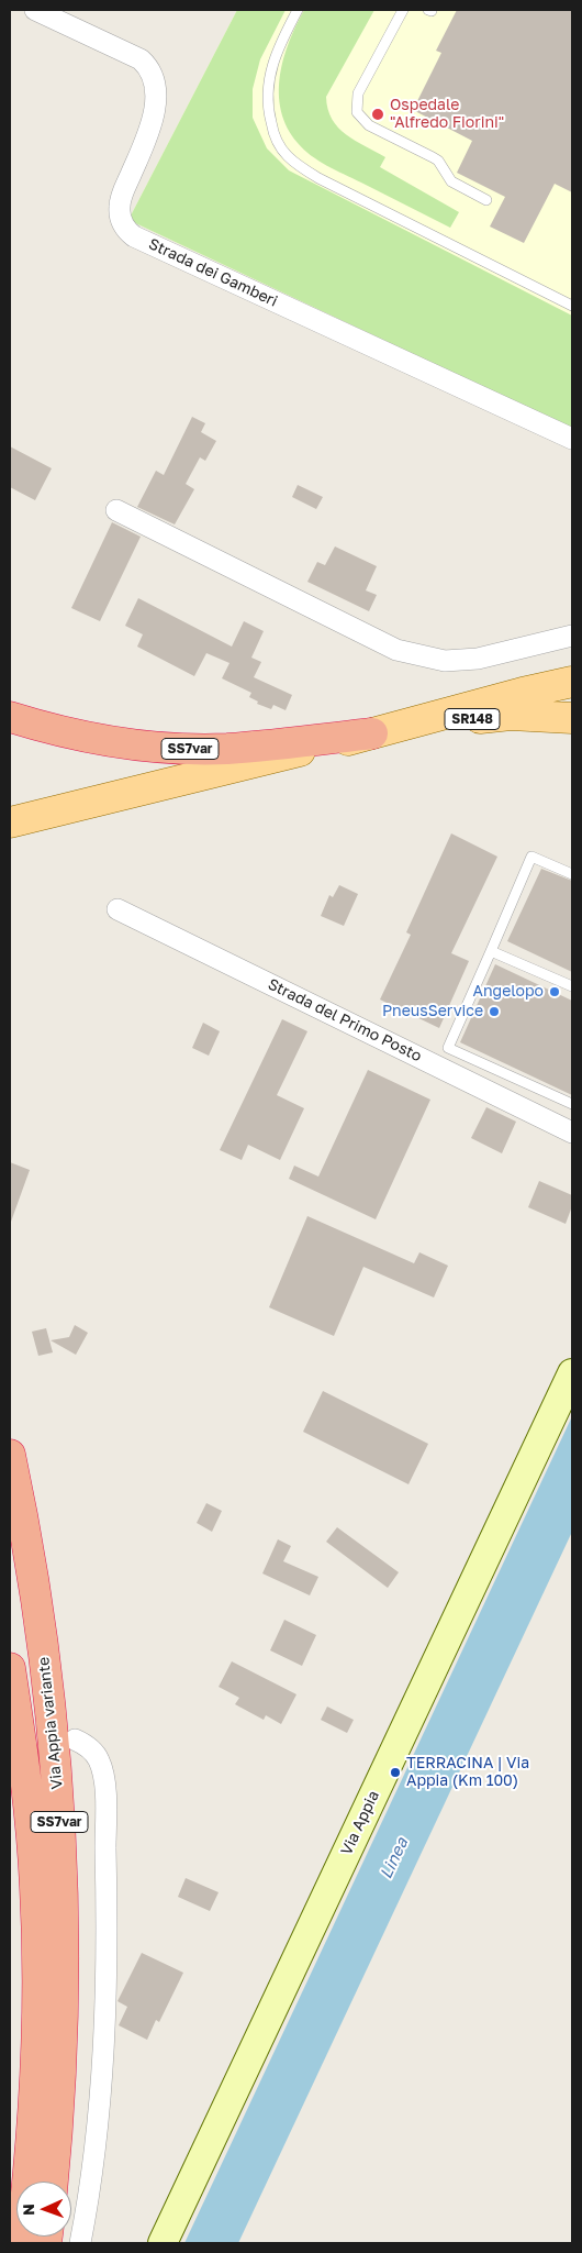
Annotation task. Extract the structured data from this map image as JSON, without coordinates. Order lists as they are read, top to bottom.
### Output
{
  "streets": {
    "highway": ["SS7var", "Via Appia variante"],
    "main road": ["SR148", "Via Appia"],
    "street": ["Strada dei Gamberi", "Strada del Primo Posto"]
  },
  "crossings": [
    ["SR148", "SS7var"]
  ],
  "water": ["Linea"],
  "places": [
    "Ospedale \"Alfredo Fiorini\"",
    "Angelopo",
    "PneusService",
    "TERRACINA | Via Appia (Km 100)"
  ],
  "north": "left"
}
